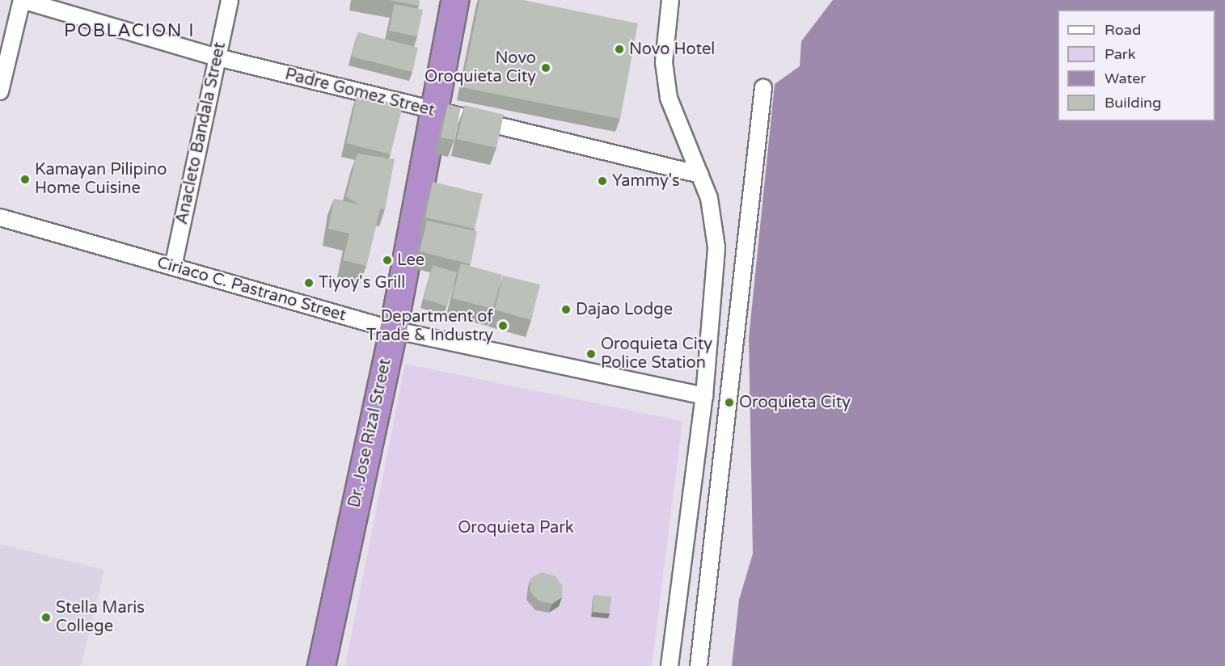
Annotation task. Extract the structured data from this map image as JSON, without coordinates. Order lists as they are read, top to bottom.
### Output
{
  "streets": {
    "highway": ["Dr. Jose Rizal Street"],
    "street": ["Padre Gomez Street", "Anacleto Bandala Street", "Ciriaco C. Pastrano Street"]
  },
  "crossings": [
    ["Padre Gomez Street", "Anacleto Bandala Street"],
    ["Padre Gomez Street", "Dr. Jose Rizal Street"],
    ["Anacleto Bandala Street", "Ciriaco C. Pastrano Street"],
    ["Ciriaco C. Pastrano Street", "Dr. Jose Rizal Street"]
  ],
  "districts": ["POBLACION I"],
  "parks": ["Oroquieta Park"],
  "places": [
    "Novo Hotel",
    "Novo Oroquieta City",
    "Kamayan Pilipino Home Cuisine",
    "Yammy's",
    "Lee",
    "Tiyoy's Grill",
    "Dajao Lodge",
    "Department of Trade & Industry",
    "Oroquieta City Police Station",
    "Oroquieta City",
    "Stella Maris College"
  ],
  "legend": [
    "Road",
    "Park",
    "Water",
    "Building"
  ]
}
